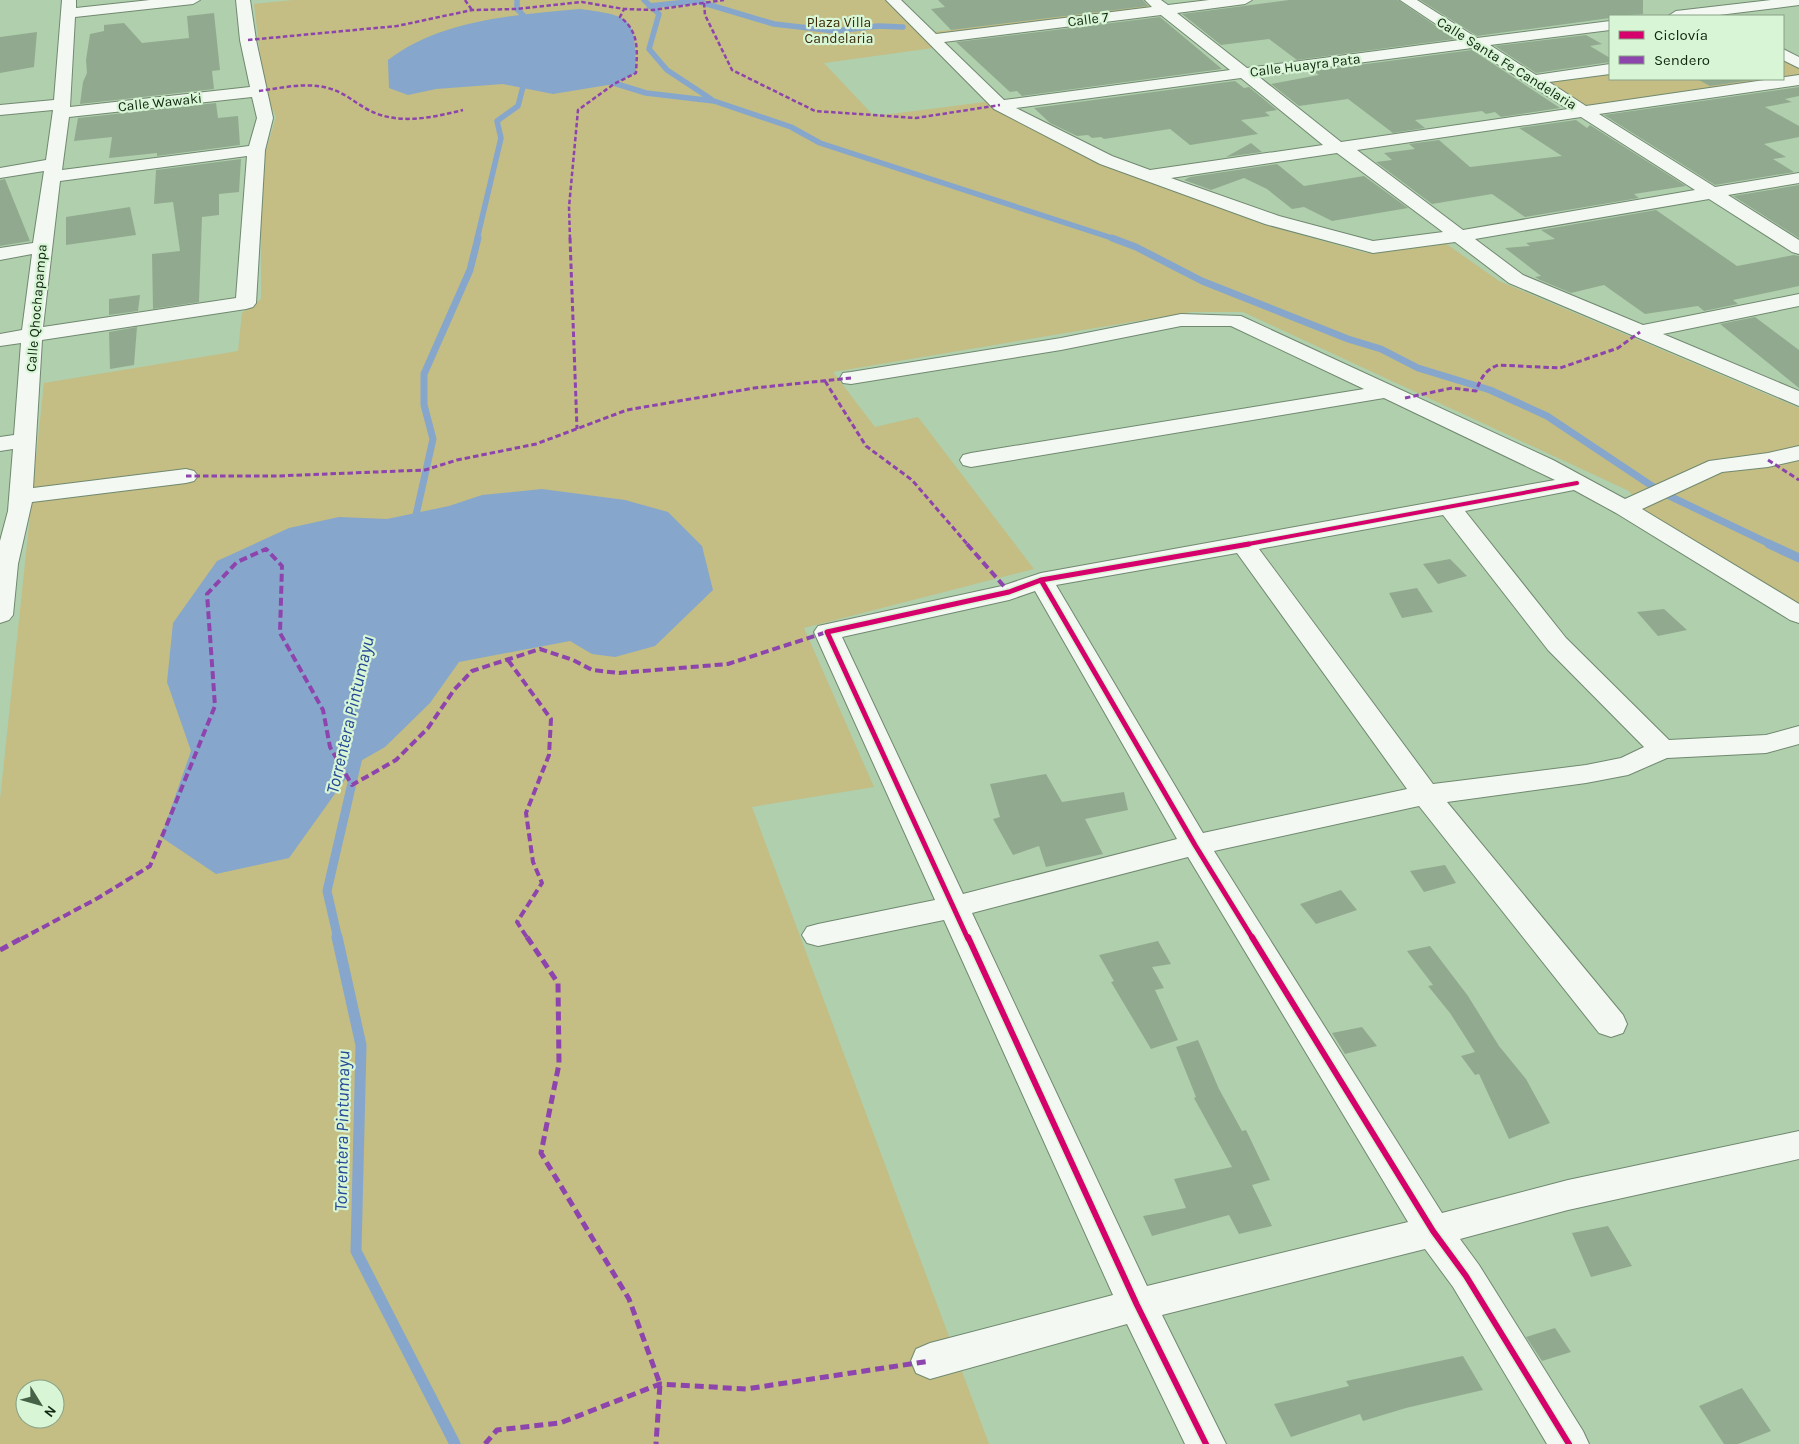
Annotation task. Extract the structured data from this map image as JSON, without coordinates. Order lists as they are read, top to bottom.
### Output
{
  "streets": {
    "street": [
      "Calle 7",
      "Calle Santa Fe Candelaria",
      "Calle Huayra Pata",
      "Calle Wawaki",
      "Calle Qhochapampa"
    ]
  },
  "crossings": [
    ["Calle Santa Fe Candelaria", "Calle Huayra Pata"],
    ["Calle Wawaki", "Calle Qhochapampa"]
  ],
  "water": ["Torrentera Pintumayu"],
  "parks": ["Plaza Villa Candelaria"],
  "legend": ["Ciclovía", "Sendero"],
  "north": "bottom right"
}
